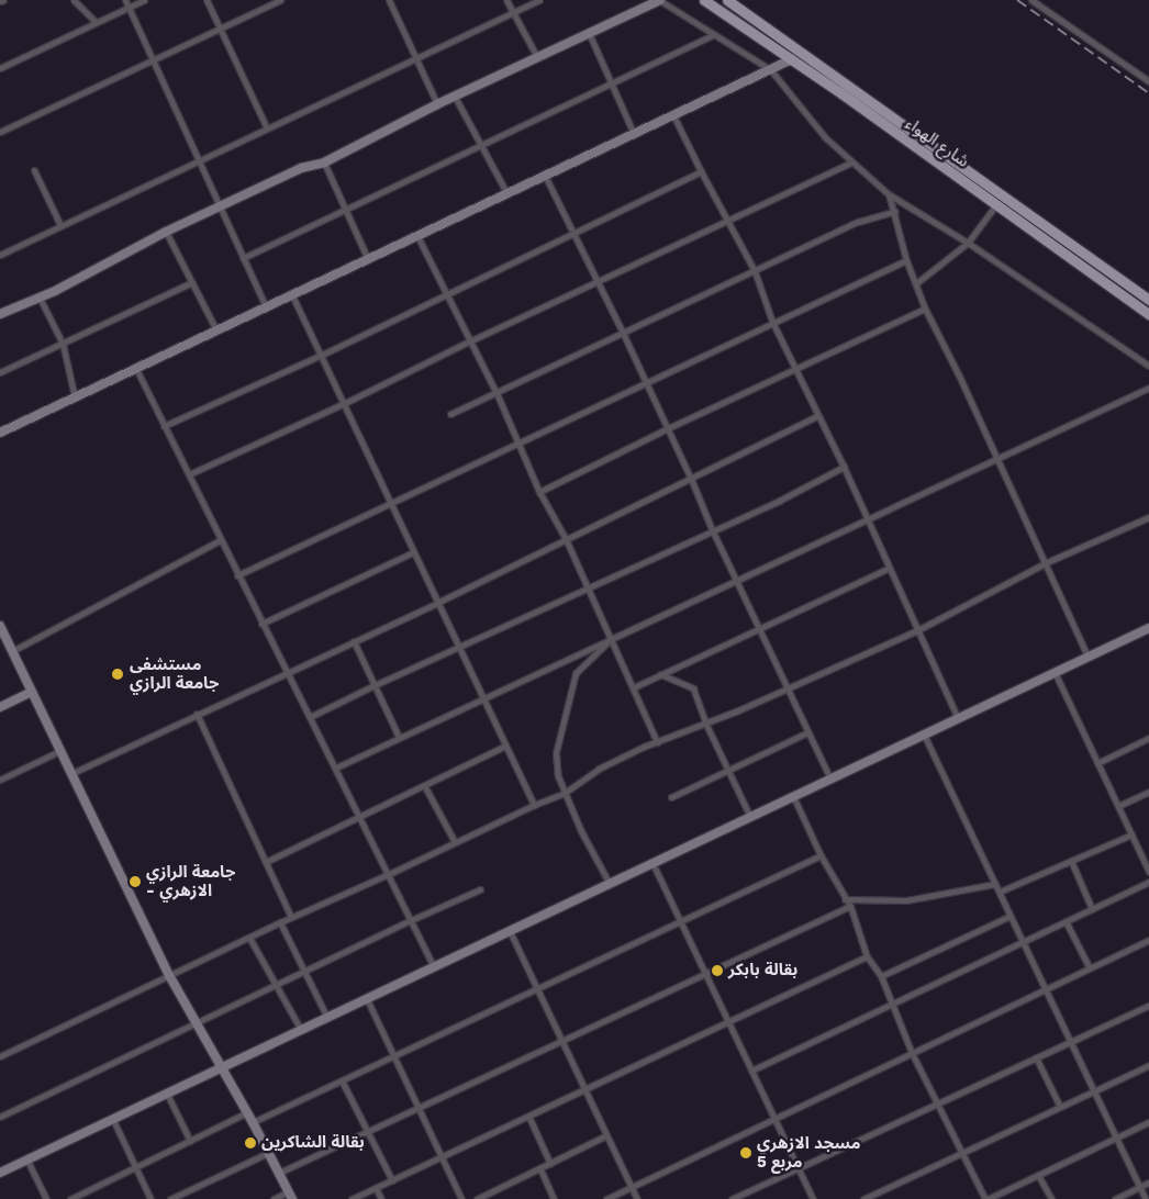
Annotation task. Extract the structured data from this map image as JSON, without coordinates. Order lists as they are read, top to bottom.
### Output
{
  "streets": {
    "main road": ["شارع الهواء"]
  },
  "places": [
    "مستشفى جامعة الرازي",
    "جامعة الرازي - الازهري",
    "بقالة بابكر",
    "بقالة الشاكرين",
    "مسجد الازهري مربع 5"
  ]
}
